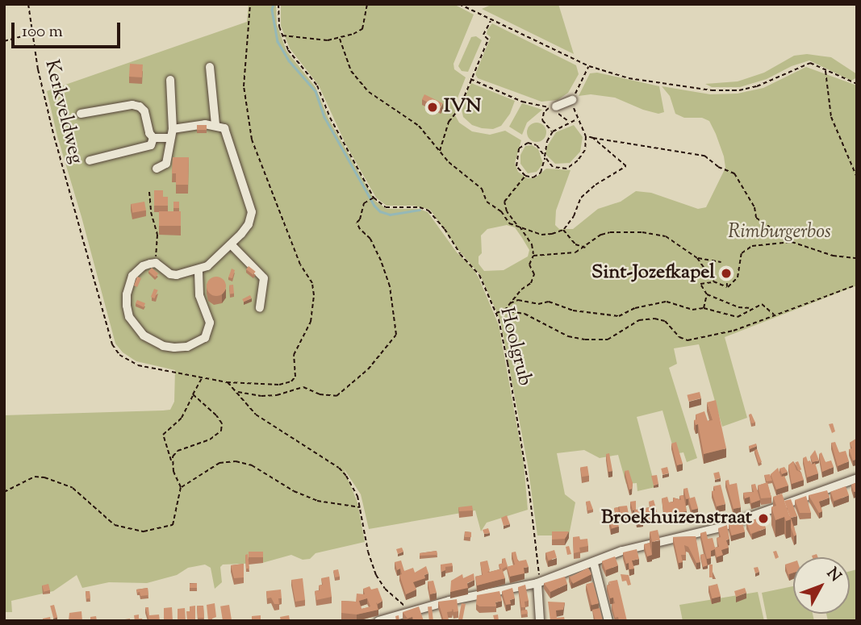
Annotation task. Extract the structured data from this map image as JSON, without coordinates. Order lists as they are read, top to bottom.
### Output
{
  "streets": {
    "path": ["Kerkveldweg", "Hoolgrub"]
  },
  "parks": ["Rimburgerbos"],
  "places": ["IVN", "Sint-Jozefkapel", "Broekhuizenstraat"],
  "scale_bar": "100 m",
  "north": "top right"
}
